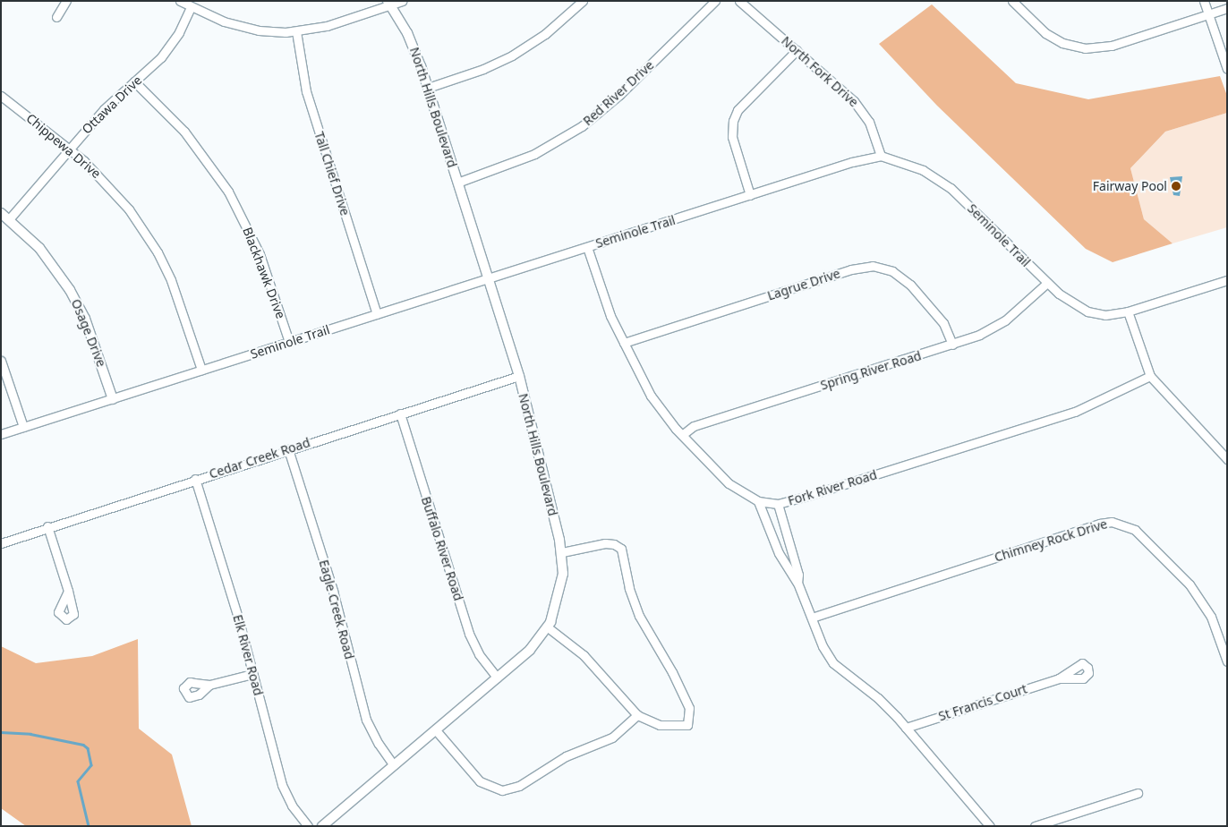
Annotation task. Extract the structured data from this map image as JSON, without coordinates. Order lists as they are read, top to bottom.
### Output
{
  "streets": {
    "street": [
      "North Fork Drive",
      "Red River Drive",
      "Ottawa Drive",
      "North Hills Boulevard",
      "Chippewa Drive",
      "Tall Chief Drive",
      "Seminole Trail",
      "Blackhawk Drive",
      "Lagrue Drive",
      "Osage Drive",
      "Spring River Road",
      "Cedar Creek Road",
      "Fork River Road",
      "Chimney Rock Drive",
      "Buffalo River Road",
      "Eagle Creek Road",
      "Elk River Road",
      "St Francis Court"
    ]
  },
  "crossings": [
    ["North Fork Drive", "Seminole Trail"],
    ["Red River Drive", "North Hills Boulevard"],
    ["Ottawa Drive", "Chippewa Drive"],
    ["Ottawa Drive", "Blackhawk Drive"],
    ["Ottawa Drive", "Osage Drive"],
    ["North Hills Boulevard", "Seminole Trail"],
    ["North Hills Boulevard", "Cedar Creek Road"],
    ["North Hills Boulevard", "Buffalo River Road"],
    ["North Hills Boulevard", "Eagle Creek Road"],
    ["Chippewa Drive", "Seminole Trail"],
    ["Tall Chief Drive", "Seminole Trail"],
    ["Seminole Trail", "Blackhawk Drive"],
    ["Seminole Trail", "Osage Drive"],
    ["Seminole Trail", "Spring River Road"],
    ["Seminole Trail", "Fork River Road"],
    ["Lagrue Drive", "Spring River Road"],
    ["Lagrue Drive", "Fork River Road"],
    ["Spring River Road", "Fork River Road"],
    ["Cedar Creek Road", "Buffalo River Road"],
    ["Cedar Creek Road", "Eagle Creek Road"],
    ["Cedar Creek Road", "Elk River Road"]
  ],
  "places": ["Fairway Pool"]
}
